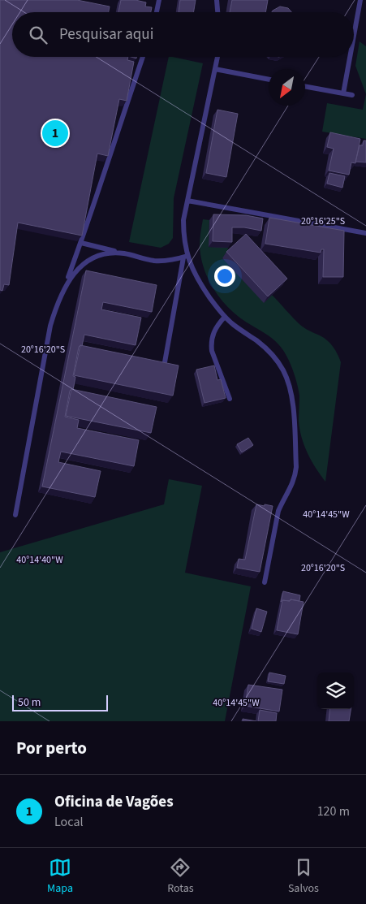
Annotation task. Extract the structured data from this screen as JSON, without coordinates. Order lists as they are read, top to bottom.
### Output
{
  "scale_bar": "50 m",
  "north": "bottom left",
  "page": {
    "search": "Pesquisar aqui",
    "pins": "1",
    "scale": "50 m",
    "heading": "Por perto",
    "list": [
      {
        "mark": "1",
        "name": "Oficina de Vagões",
        "note": "Local",
        "value": "120 m"
      }
    ],
    "nav": ["Mapa", "Rotas", "Salvos"]
  },
  "coordinates": [
    "20°16'25\"S",
    "20°16'20\"S",
    "40°14'45\"W",
    "40°14'40\"W"
  ]
}
